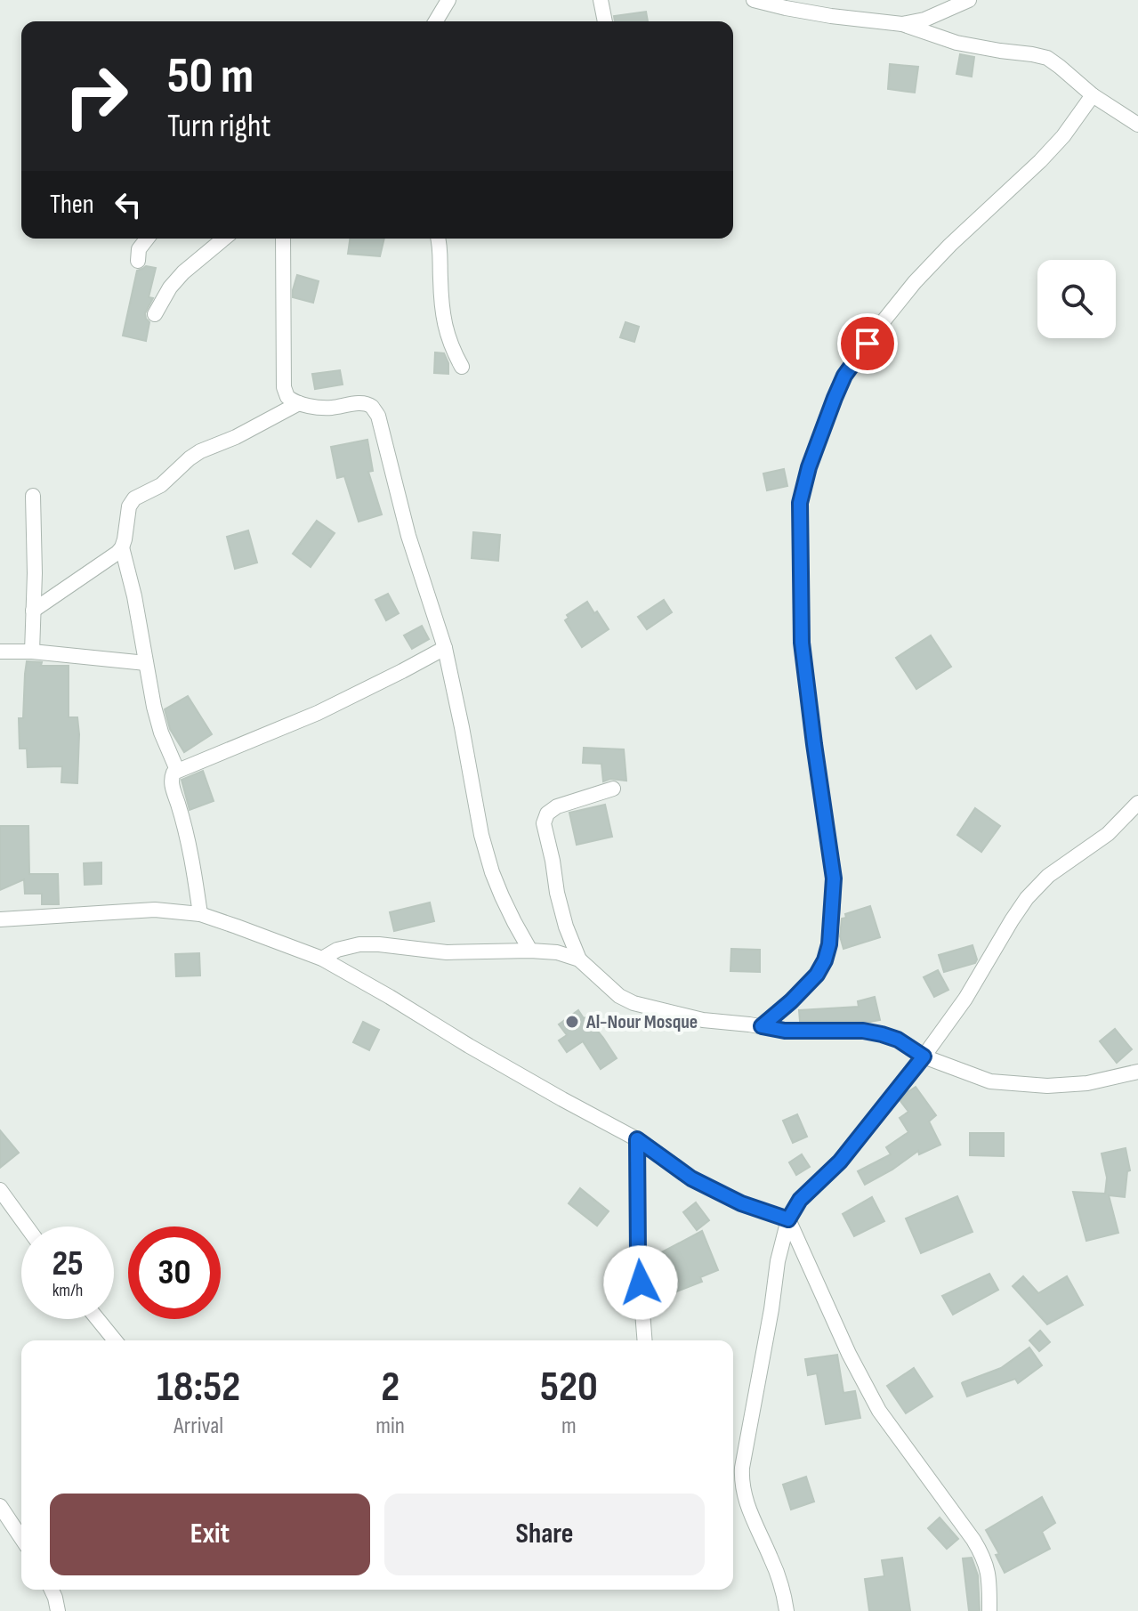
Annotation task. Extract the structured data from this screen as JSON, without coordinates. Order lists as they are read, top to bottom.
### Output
{
  "places": ["Al-Nour Mosque"],
  "page": {
    "turn": ["50 m", "Turn right"],
    "then": "Then",
    "speed": "25 km/h",
    "limit": "30",
    "eta": [
      "18:52",
      "Arrival",
      "2",
      "min",
      "520",
      "m"
    ],
    "buttons": ["Exit", "Share"]
  }
}
